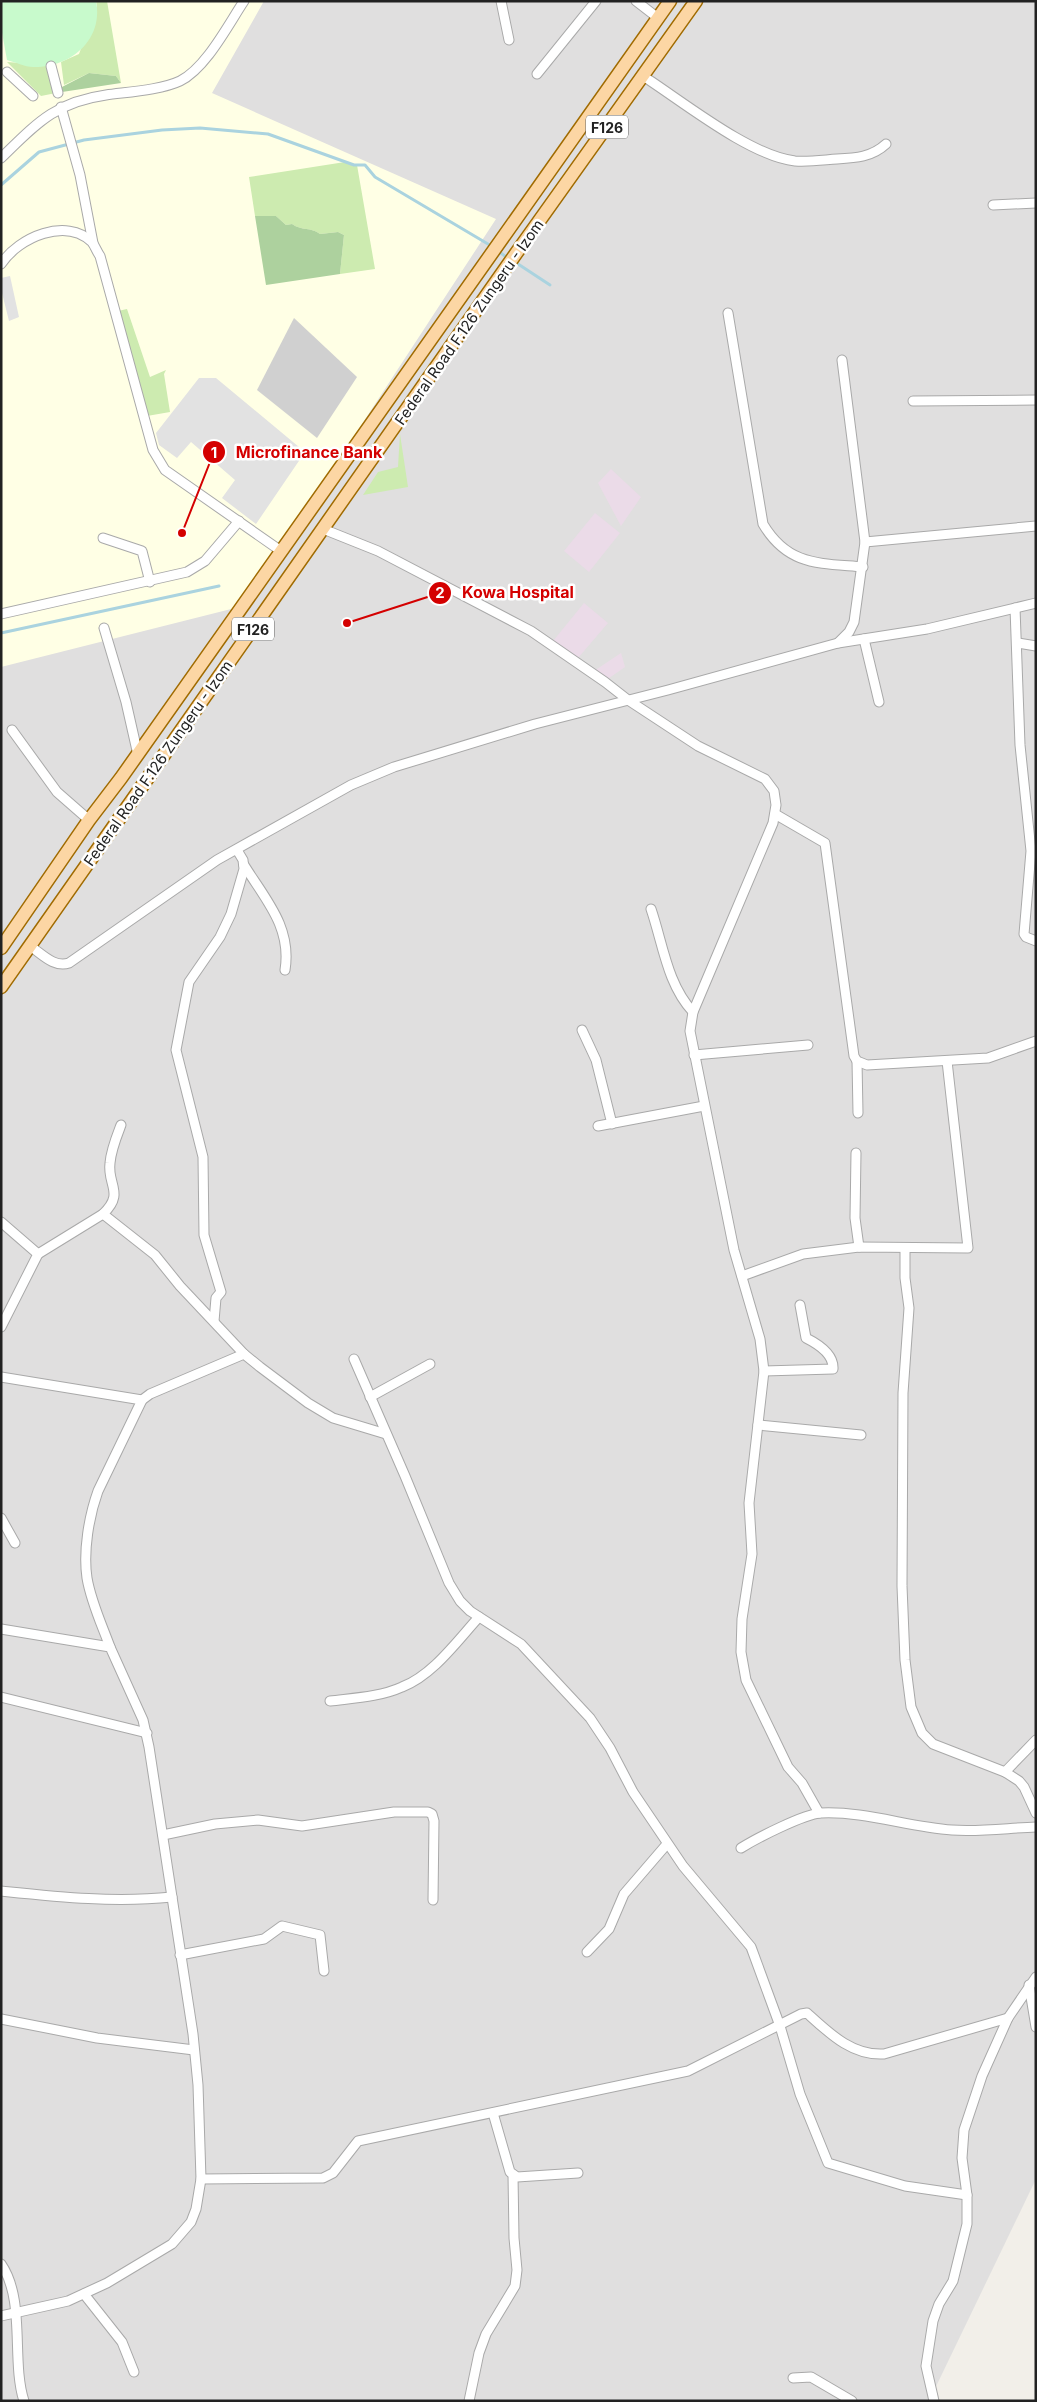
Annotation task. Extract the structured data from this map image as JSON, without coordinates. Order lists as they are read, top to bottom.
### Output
{
  "streets": {
    "main road": ["F126", "Federal Road F.126 Zungeru - Izom"]
  },
  "places": ["Microfinance Bank", "Kowa Hospital"]
}
